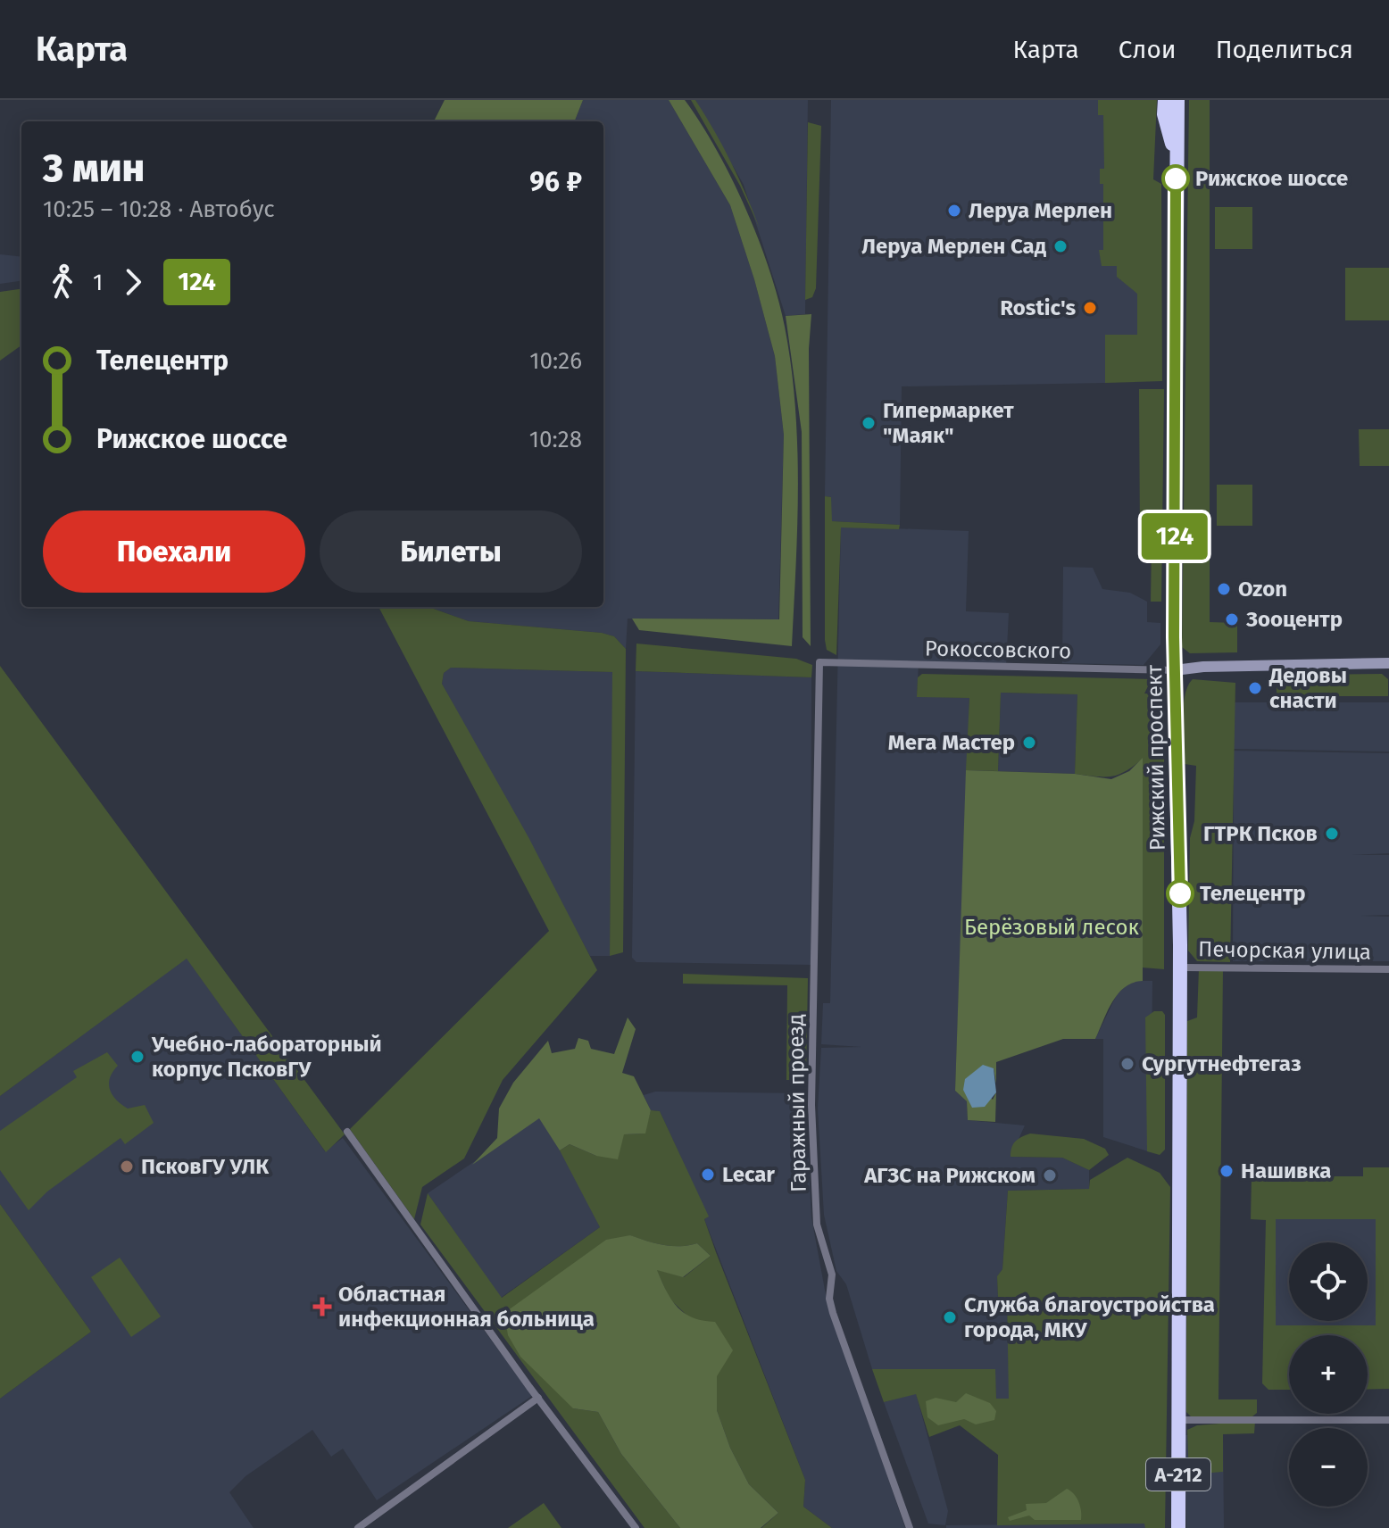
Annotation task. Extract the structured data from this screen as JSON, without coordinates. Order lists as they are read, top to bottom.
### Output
{
  "streets": {
    "highway": ["Рижский проспект", "А-212"],
    "street": ["Рокоссовского", "Печорская улица", "Гаражный проезд"]
  },
  "crossings": [
    ["Рокоссовского", "Рижский проспект"],
    ["Рокоссовского", "Гаражный проезд"],
    ["Рижский проспект", "Печорская улица"]
  ],
  "parks": ["Берёзовый лесок"],
  "places": {
    "other": [
      "Рижское шоссе",
      "Леруа Мерлен",
      "Леруа Мерлен Сад",
      "Rostic's",
      "Гипермаркет \"Маяк\"",
      "Ozon",
      "Зооцентр",
      "Дедовы снасти",
      "Мега Мастер",
      "ГТРК Псков",
      "Телецентр",
      "Учебно-лабораторный корпус ПсковГУ",
      "Сургутнефтегаз",
      "ПсковГУ УЛК",
      "Нашивка",
      "Lecar",
      "АГЗС на Рижском",
      "Служба благоустройства города, МКУ"
    ],
    "health": ["Областная инфекционная больница"]
  },
  "lines": ["bus line 124"],
  "page": {
    "header": "Карта",
    "nav": ["Карта", "Слои", "Поделиться"],
    "on_map": "124",
    "heading": ["3 мин", "10:25 – 10:28 · Автобус", "96 ₽"],
    "legs": ["1", "124"],
    "list": [
      {
        "name": "Телецентр",
        "value": "10:26"
      },
      {
        "name": "Рижское шоссе",
        "value": "10:28"
      }
    ],
    "buttons": ["Поехали", "Билеты"],
    "map_buttons": ["+", "−"]
  }
}
